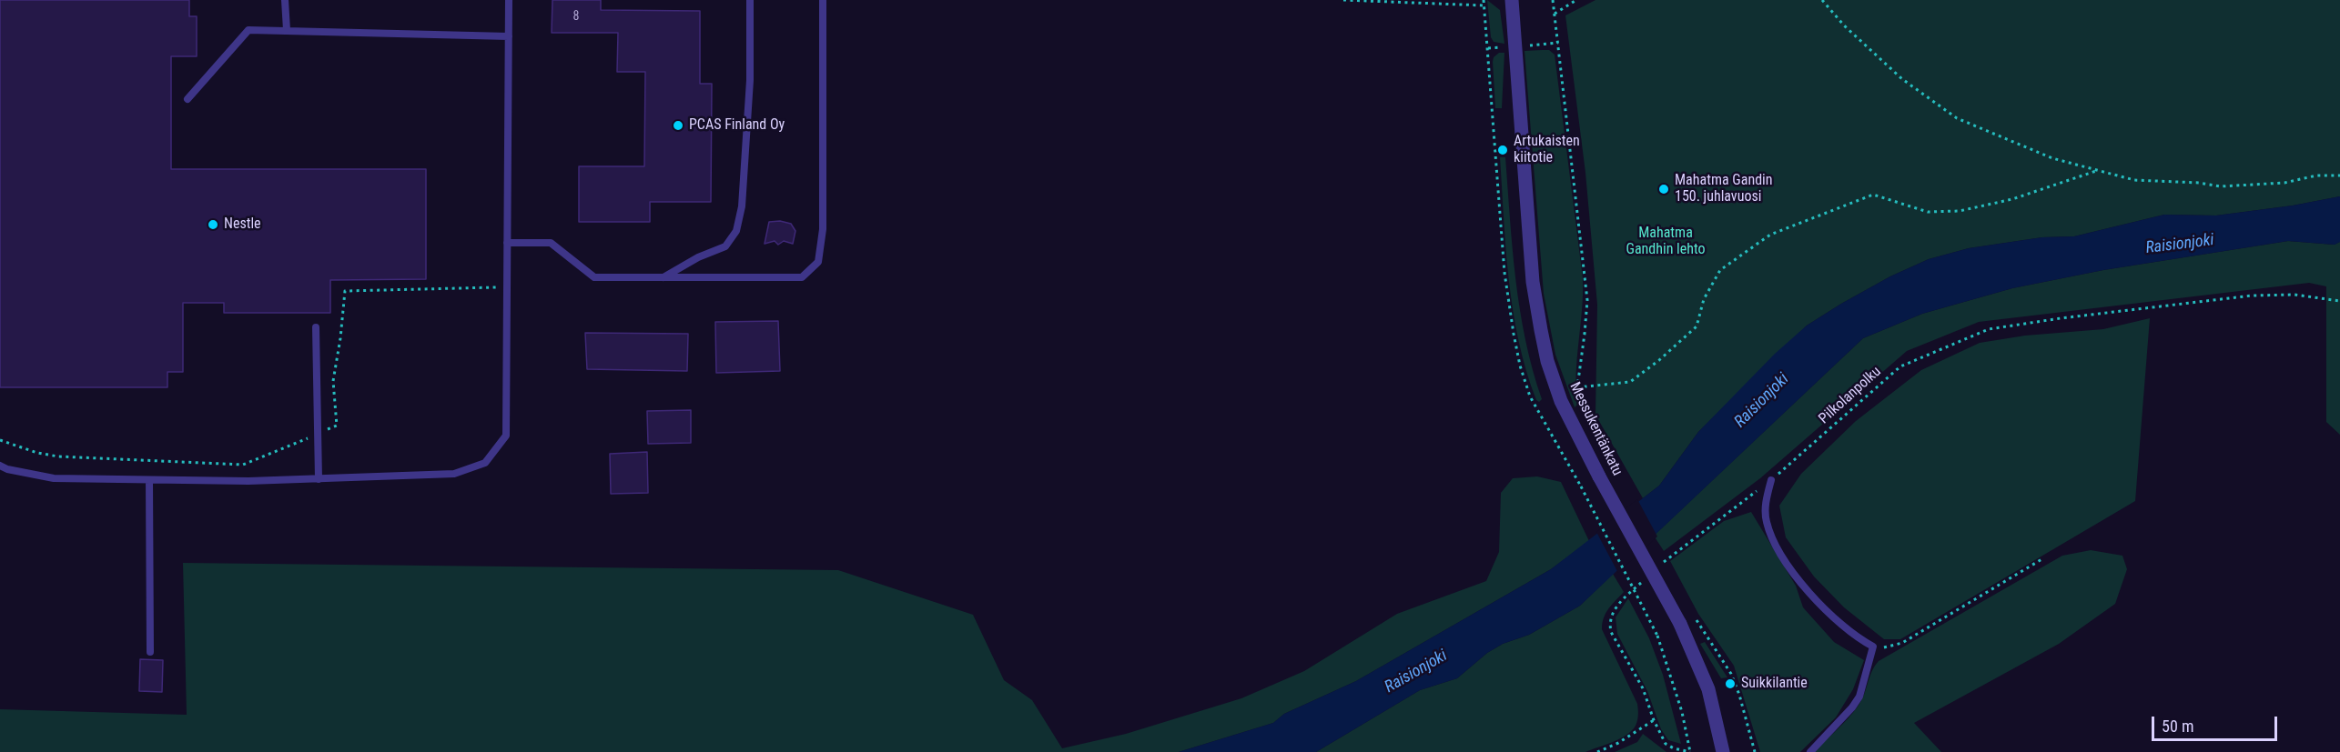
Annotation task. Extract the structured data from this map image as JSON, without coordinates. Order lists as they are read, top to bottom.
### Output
{
  "streets": {
    "street": ["Messukentänkatu"],
    "path": ["Pilkolanpolku"]
  },
  "water": ["Raisionjoki"],
  "parks": ["Mahatma Gandhin lehto"],
  "places": [
    "PCAS Finland Oy",
    "Artukaisten kiitotie",
    "Mahatma Gandin 150. juhlavuosi",
    "Nestle",
    "Suikkilantie"
  ],
  "house_numbers": ["8"],
  "scale_bar": "50 m"
}
